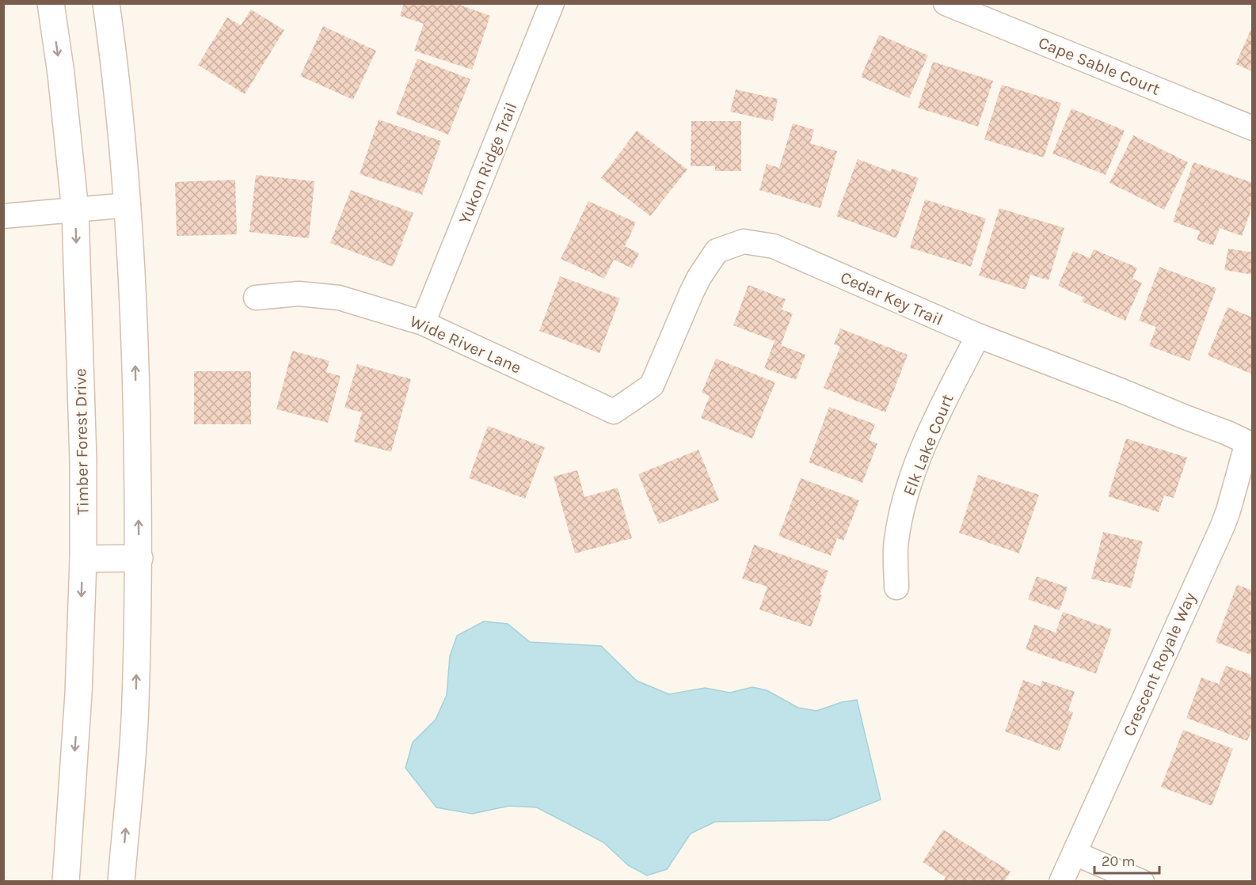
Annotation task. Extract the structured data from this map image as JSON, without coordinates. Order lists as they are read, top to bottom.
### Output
{
  "streets": {
    "main road": ["Timber Forest Drive"],
    "street": [
      "Cape Sable Court",
      "Yukon Ridge Trail",
      "Cedar Key Trail",
      "Wide River Lane",
      "Elk Lake Court",
      "Crescent Royale Way"
    ]
  },
  "crossings": [
    ["Yukon Ridge Trail", "Wide River Lane"],
    ["Cedar Key Trail", "Wide River Lane"],
    ["Cedar Key Trail", "Elk Lake Court"],
    ["Cedar Key Trail", "Crescent Royale Way"]
  ],
  "scale_bar": "20 m"
}
